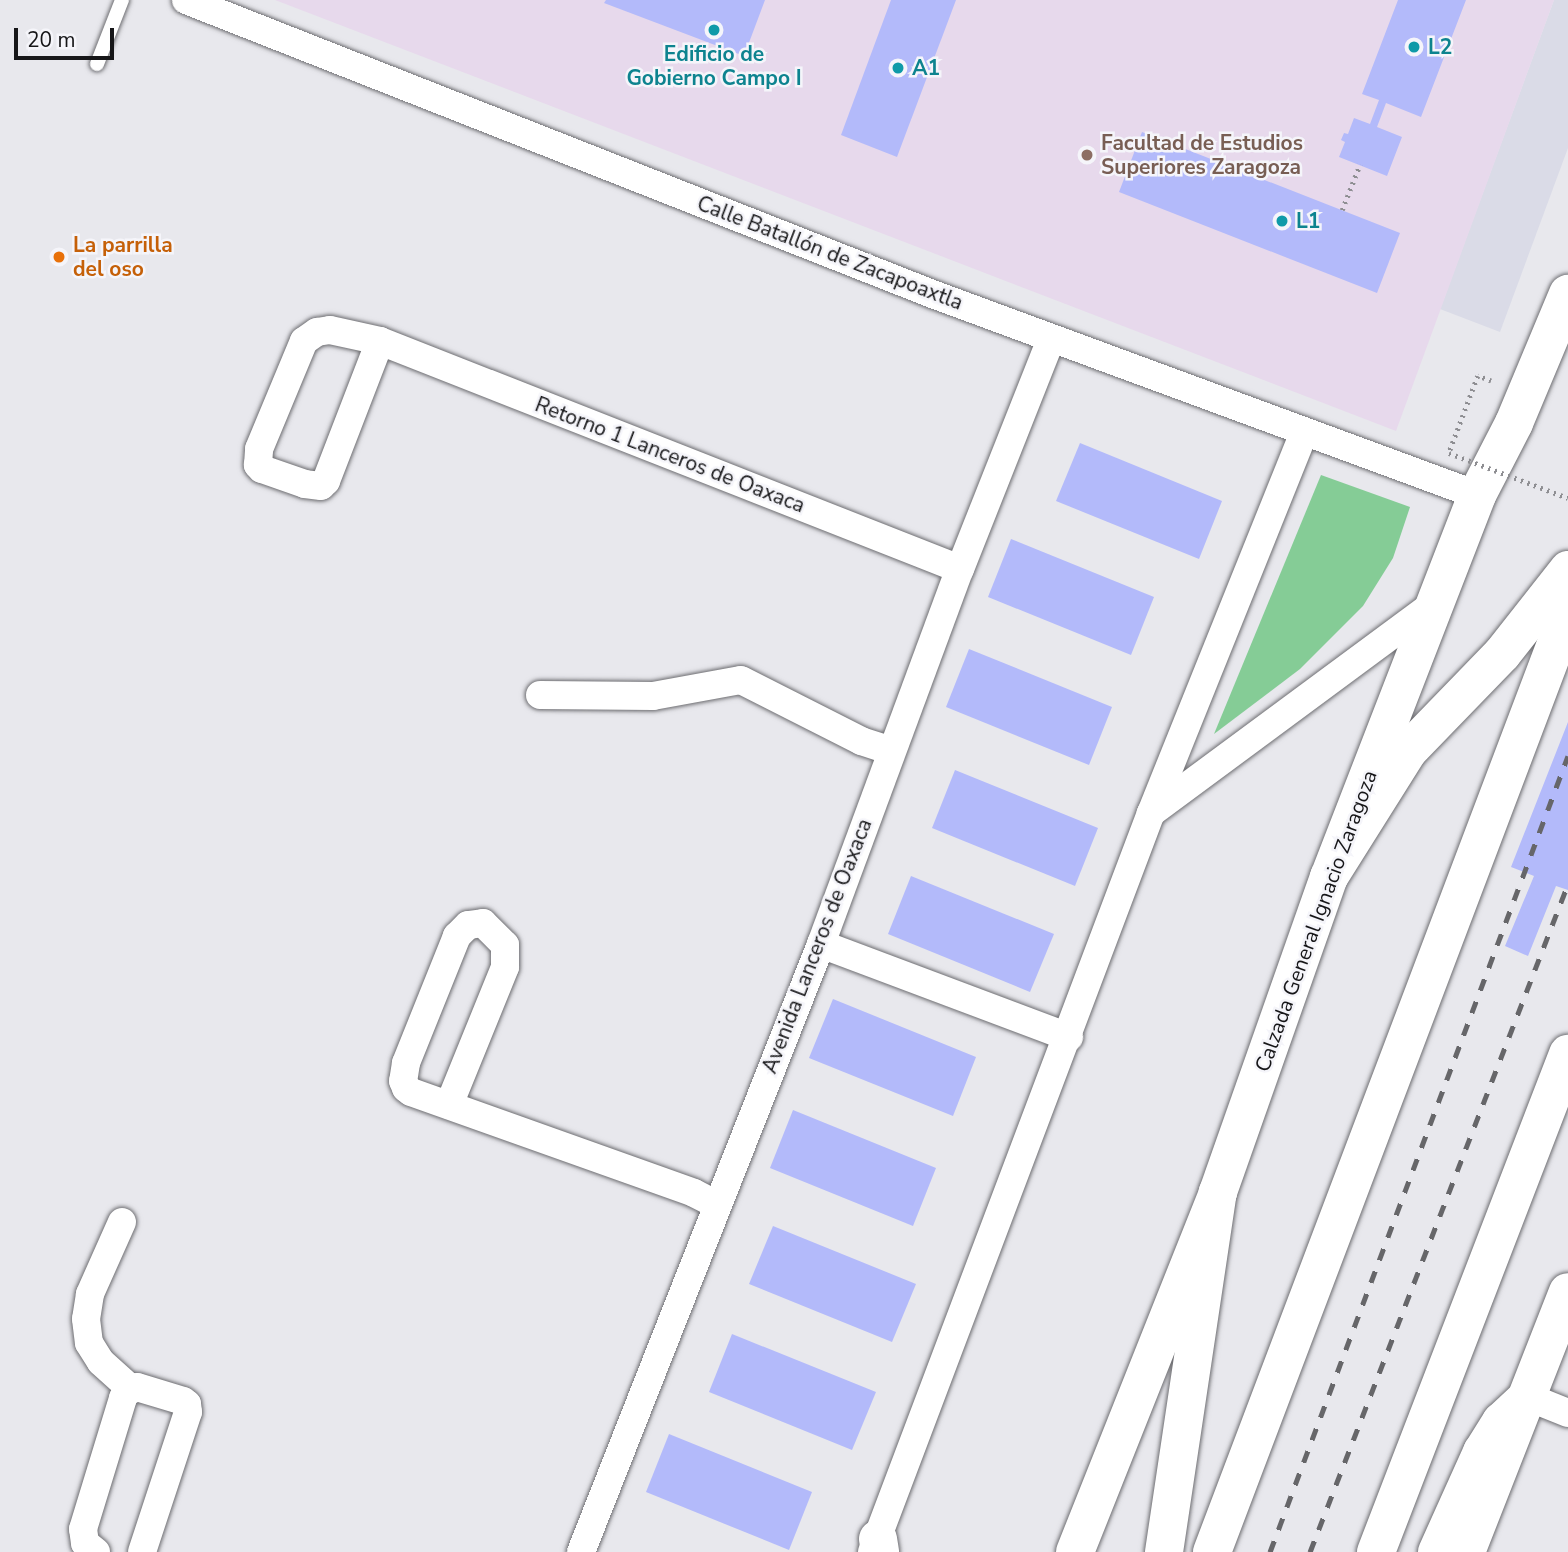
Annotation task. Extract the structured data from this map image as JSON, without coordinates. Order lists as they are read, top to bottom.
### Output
{
  "streets": {
    "main road": ["Calzada General Ignacio Zaragoza"],
    "street": ["Calle Batallón de Zacapoaxtla", "Retorno 1 Lanceros de Oaxaca", "Avenida Lanceros de Oaxaca"]
  },
  "crossings": [
    ["Calle Batallón de Zacapoaxtla", "Calzada General Ignacio Zaragoza"],
    ["Calle Batallón de Zacapoaxtla", "Avenida Lanceros de Oaxaca"],
    ["Retorno 1 Lanceros de Oaxaca", "Avenida Lanceros de Oaxaca"]
  ],
  "places": [
    "Edificio de Gobierno Campo I",
    "L2",
    "A1",
    "Facultad de Estudios Superiores Zaragoza",
    "L1",
    "La parrilla del oso"
  ],
  "scale_bar": "20 m"
}
